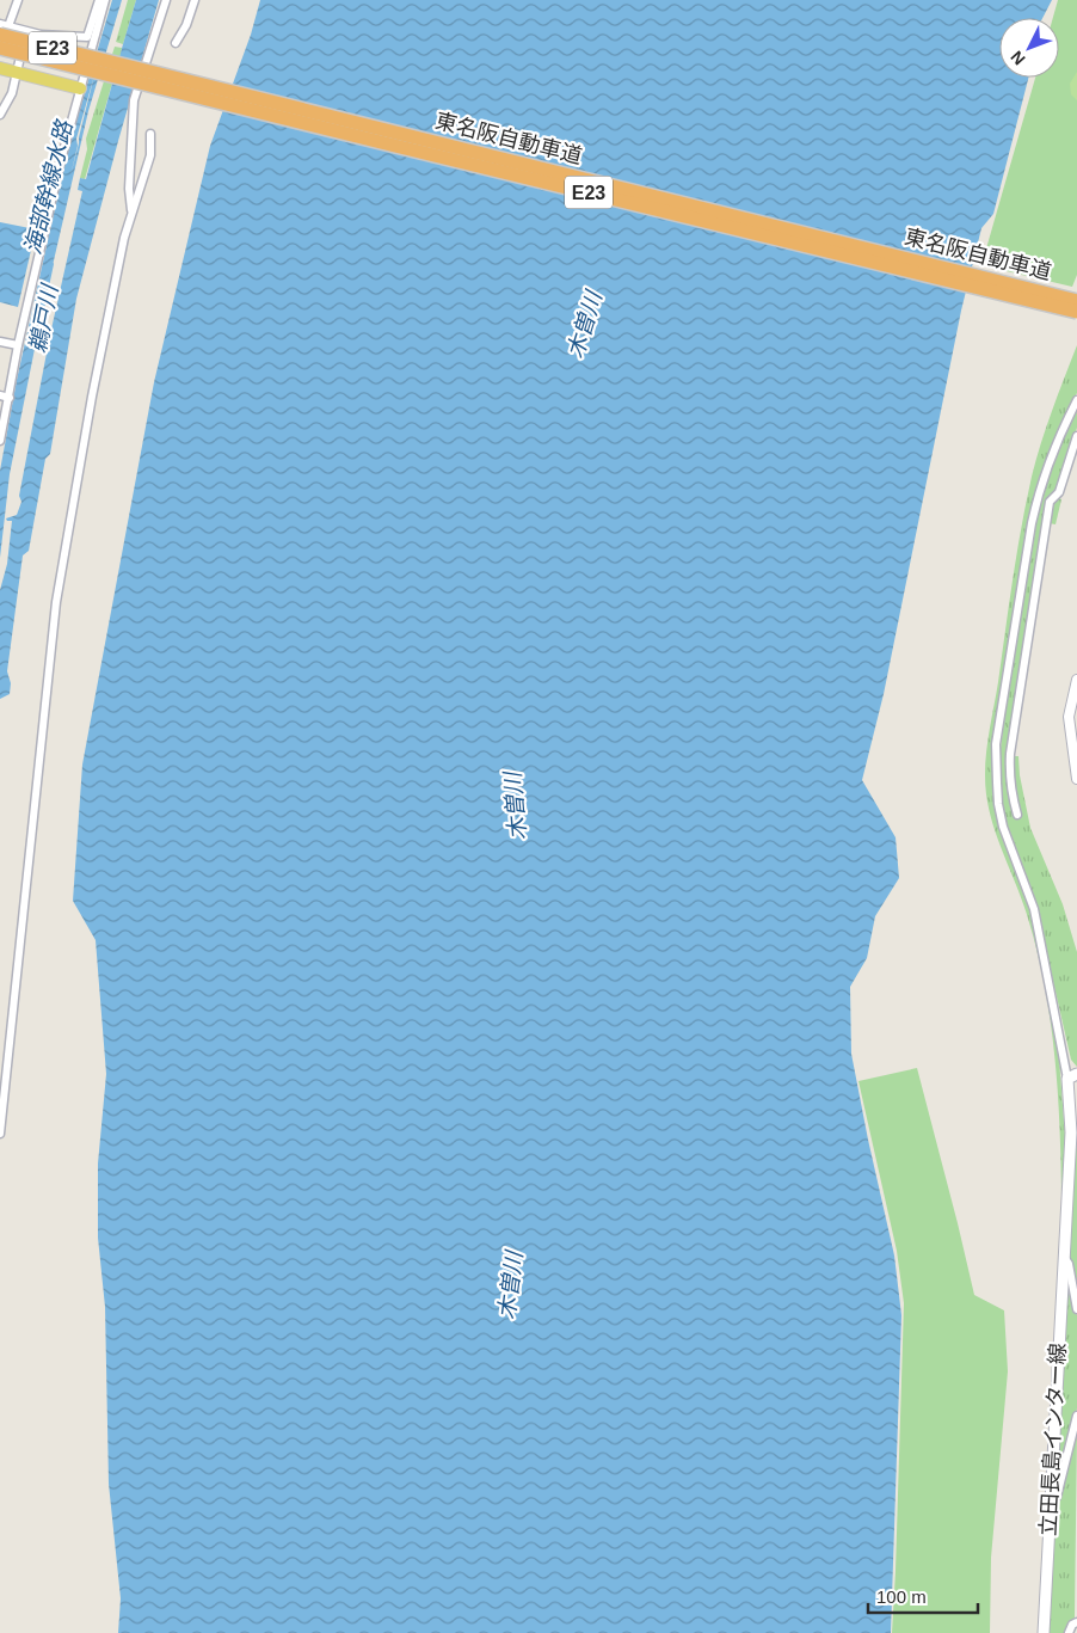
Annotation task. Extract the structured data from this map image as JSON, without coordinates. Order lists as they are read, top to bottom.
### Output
{
  "streets": {
    "highway": ["E23", "東名阪自動車道"],
    "main road": ["立田長島インター線"]
  },
  "water": ["海部幹線水路", "鵜戸川", "木曽川"],
  "scale_bar": "100 m",
  "north": "bottom left"
}
